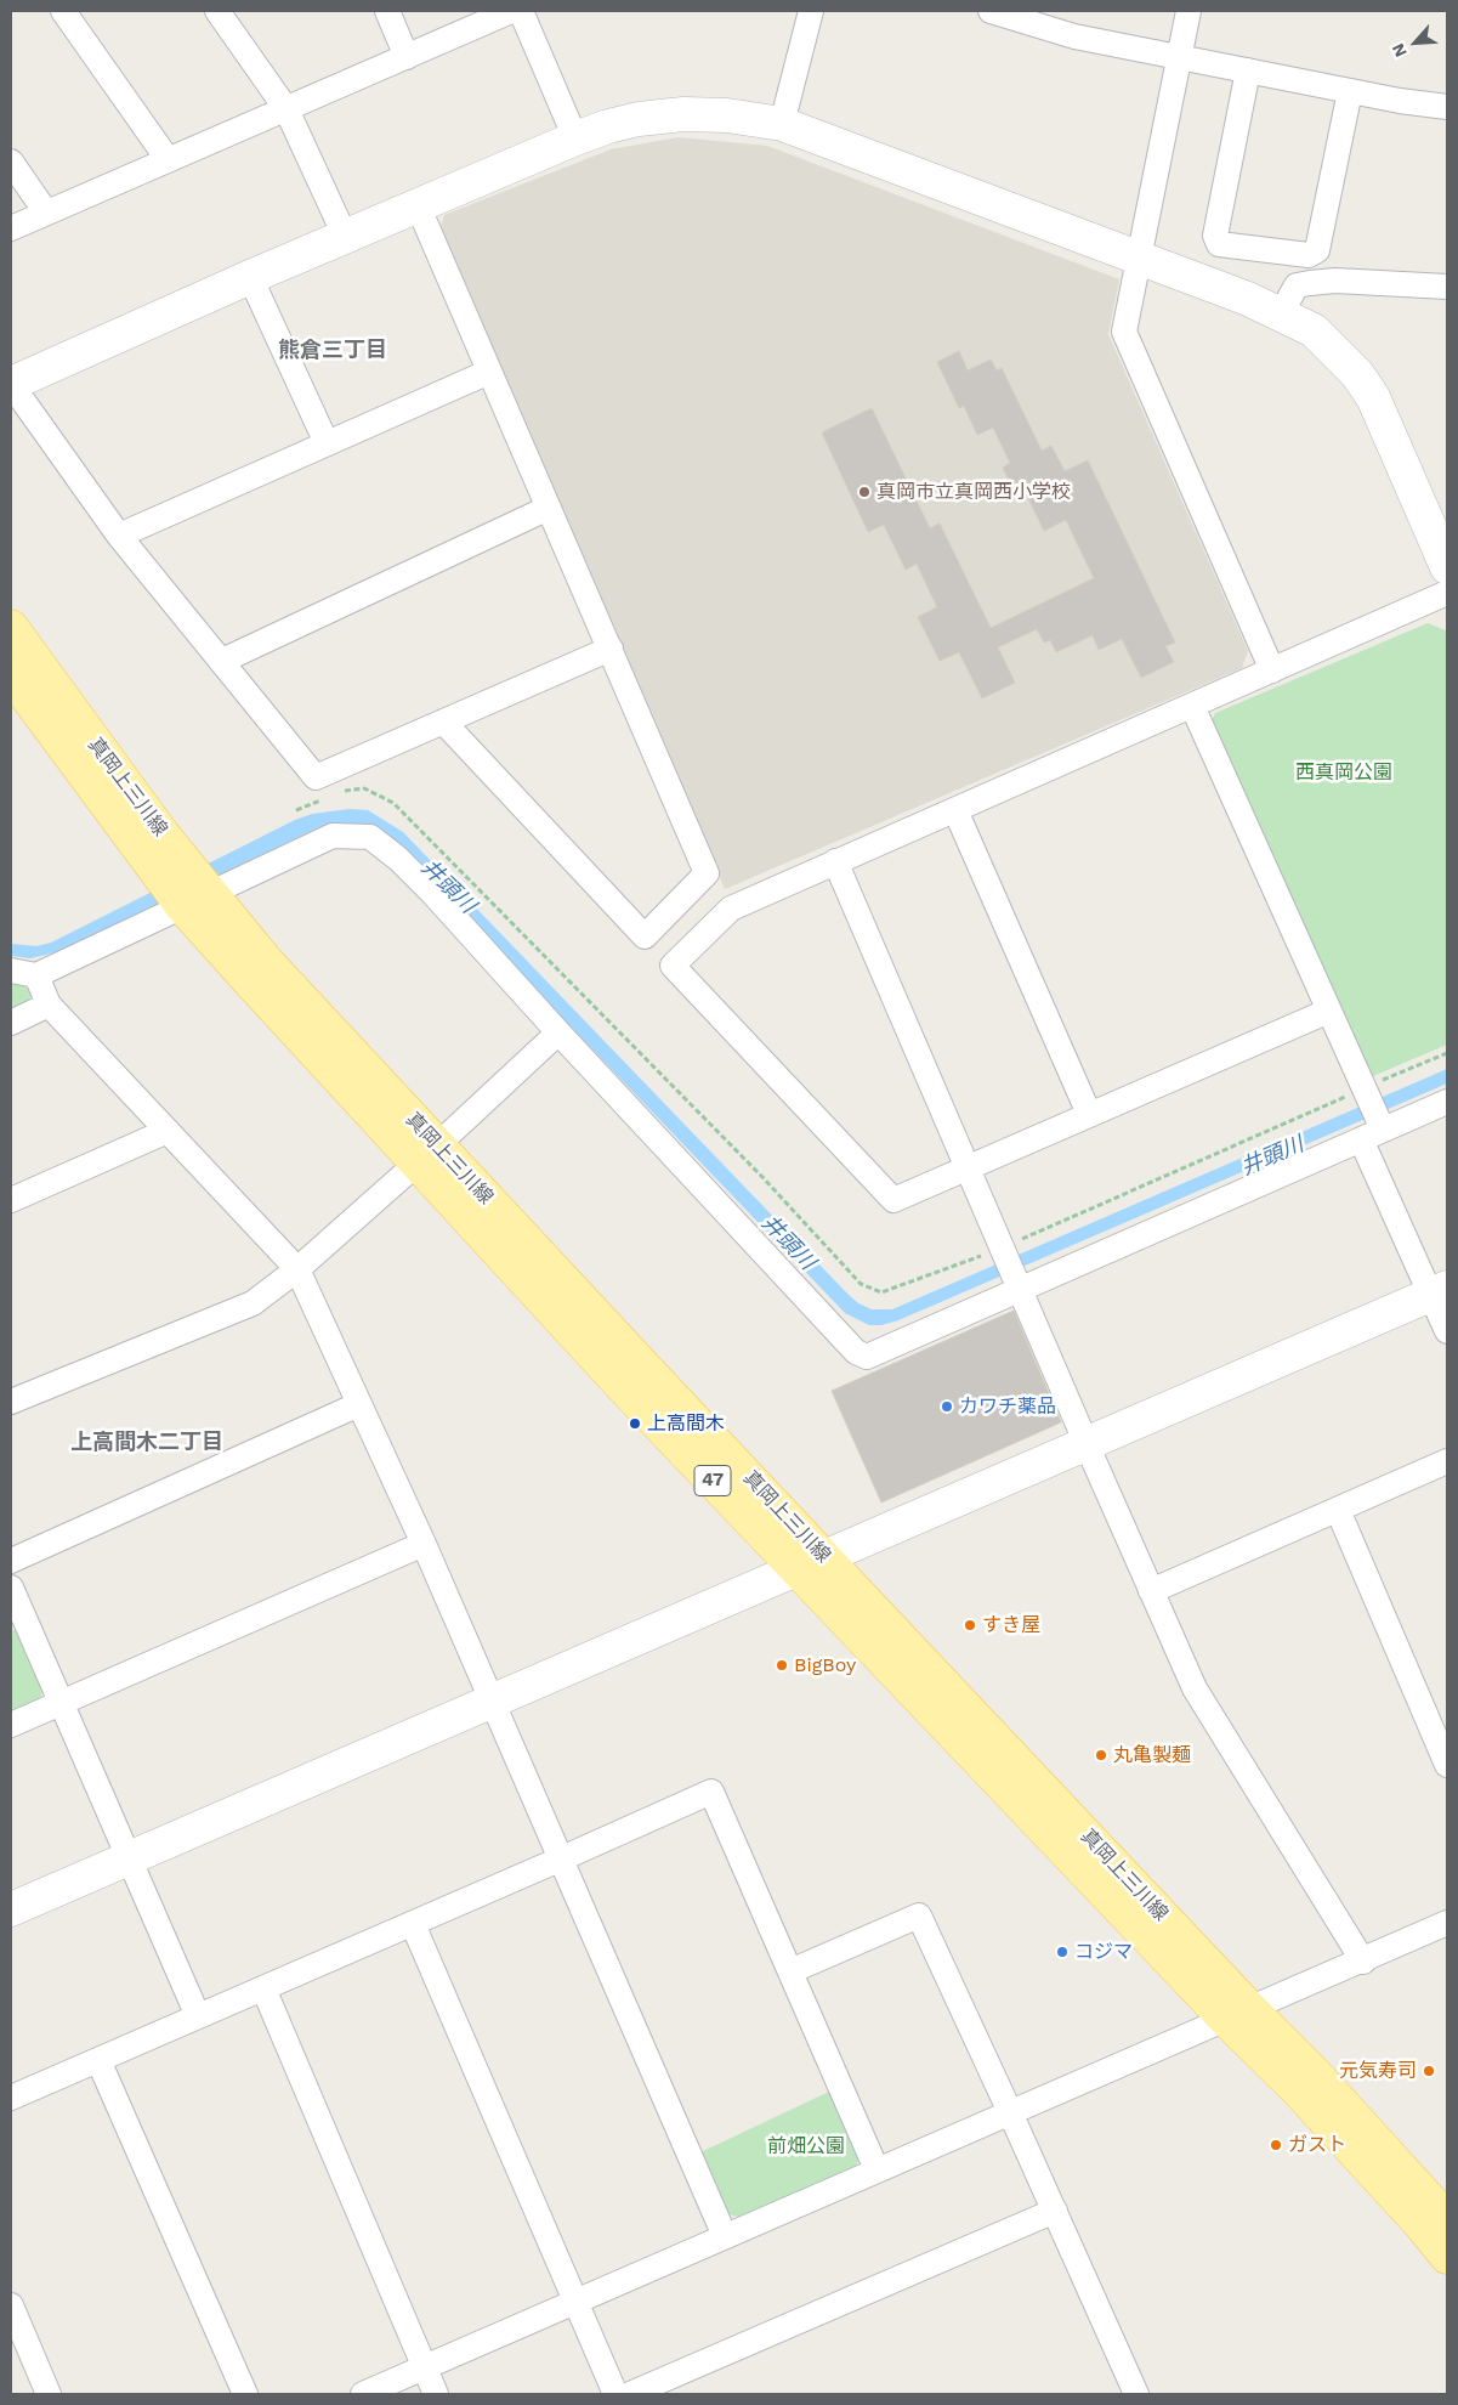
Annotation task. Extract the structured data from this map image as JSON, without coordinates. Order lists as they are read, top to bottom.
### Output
{
  "streets": {
    "main road": ["真岡上三川線", "47"]
  },
  "districts": ["熊倉三丁目", "上高間木二丁目"],
  "water": ["井頭川"],
  "parks": ["西真岡公園", "前畑公園"],
  "places": [
    "真岡市立真岡西小学校",
    "カワチ薬品",
    "上高間木",
    "すき屋",
    "BigBoy",
    "丸亀製麺",
    "コジマ",
    "元気寿司",
    "ガスト"
  ],
  "north": "bottom left"
}
